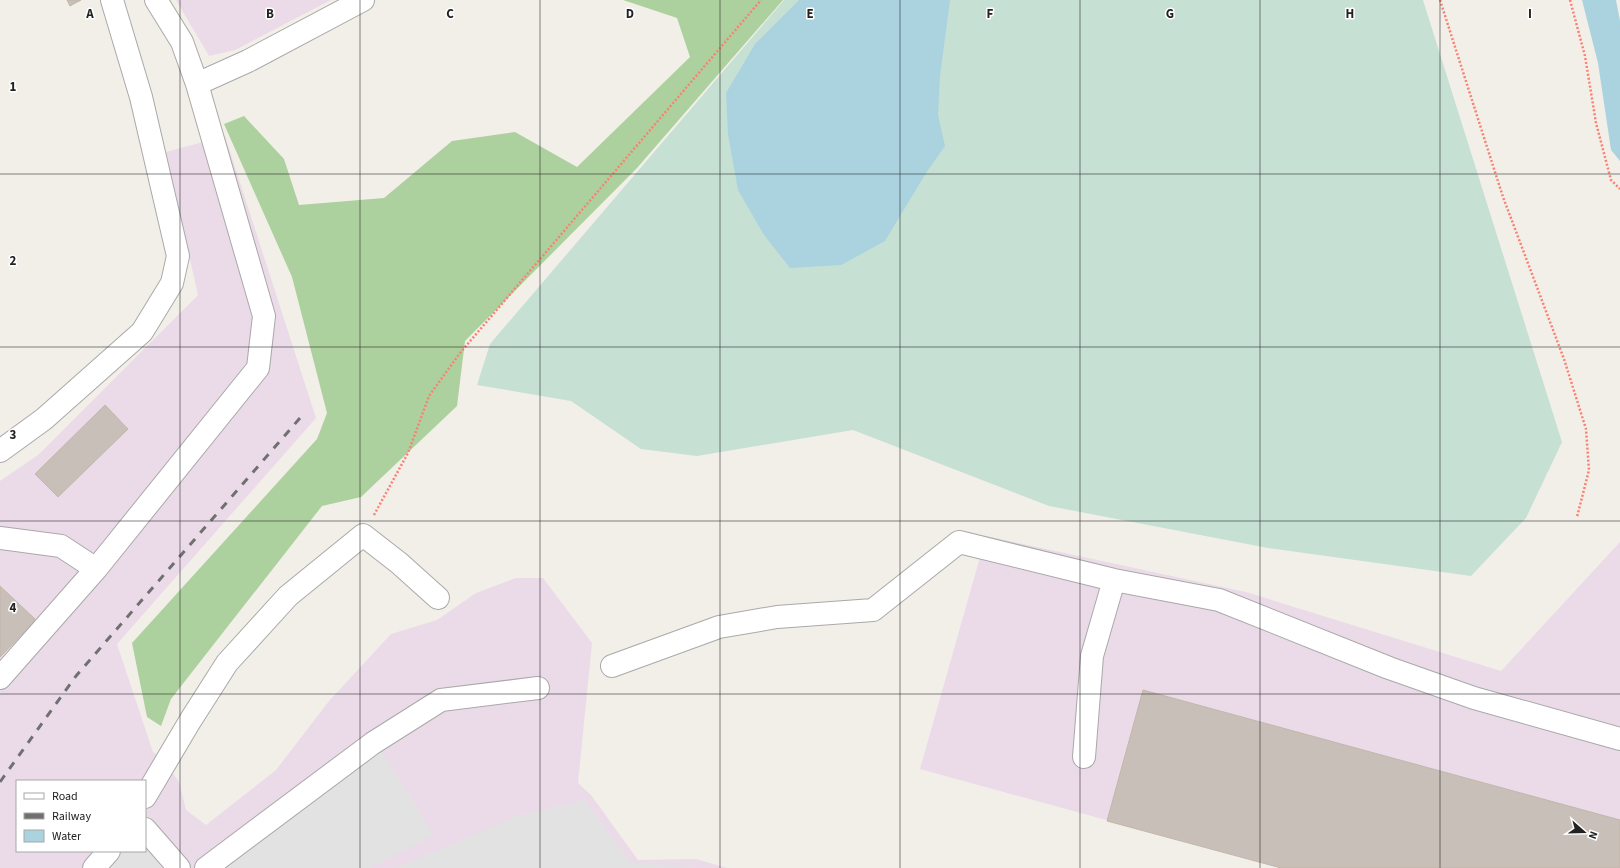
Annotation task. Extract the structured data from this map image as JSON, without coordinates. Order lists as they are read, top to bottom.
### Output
{
  "legend": ["Road", "Railway", "Water"],
  "north": "right",
  "grid": {
    "columns": [
      "A",
      "B",
      "C",
      "D",
      "E",
      "F",
      "G",
      "H",
      "I"
    ],
    "rows": [
      "1",
      "2",
      "3",
      "4"
    ]
  }
}
